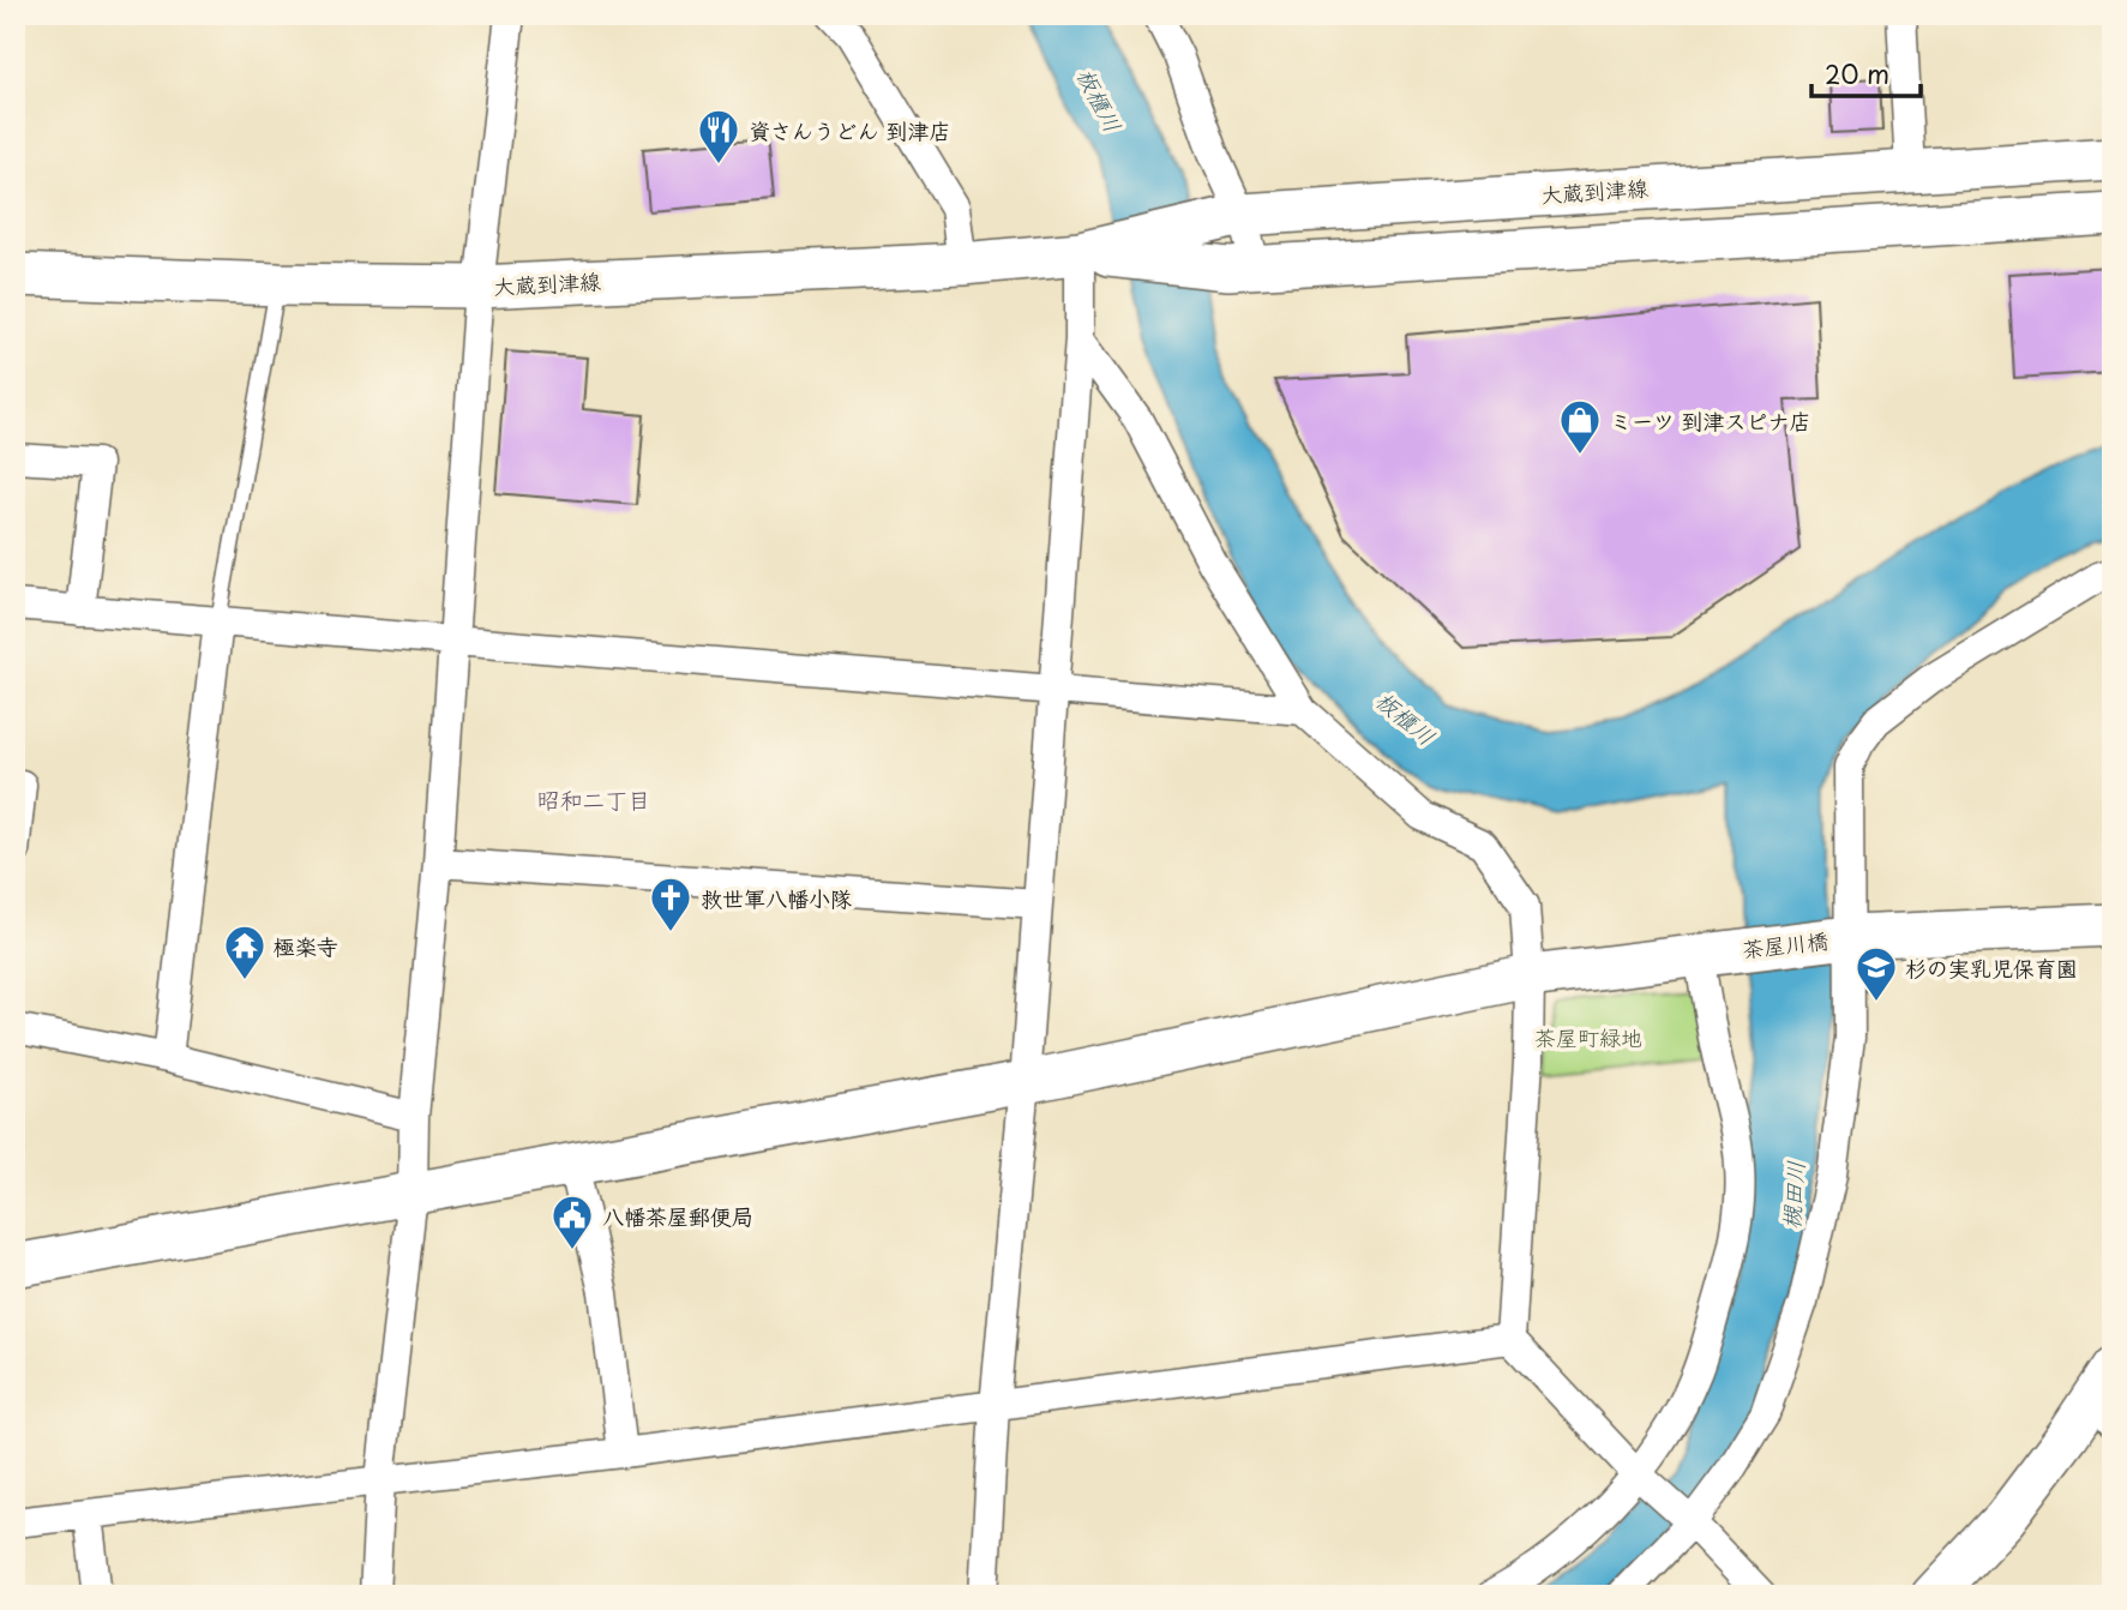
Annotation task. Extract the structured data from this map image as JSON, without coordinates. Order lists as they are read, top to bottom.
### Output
{
  "streets": {
    "main road": ["大蔵到津線", "茶屋川橋"]
  },
  "districts": ["昭和二丁目"],
  "water": ["板櫃川", "槻田川"],
  "parks": ["茶屋町緑地"],
  "places": {
    "restaurant": ["資さんうどん 到津店"],
    "shop": ["ミーツ 到津スピナ店"],
    "church": ["救世軍八幡小隊"],
    "temple": ["極楽寺"],
    "school or university": ["杉の実乳児保育園"],
    "public building": ["八幡茶屋郵便局"]
  },
  "scale_bar": "20 m"
}
